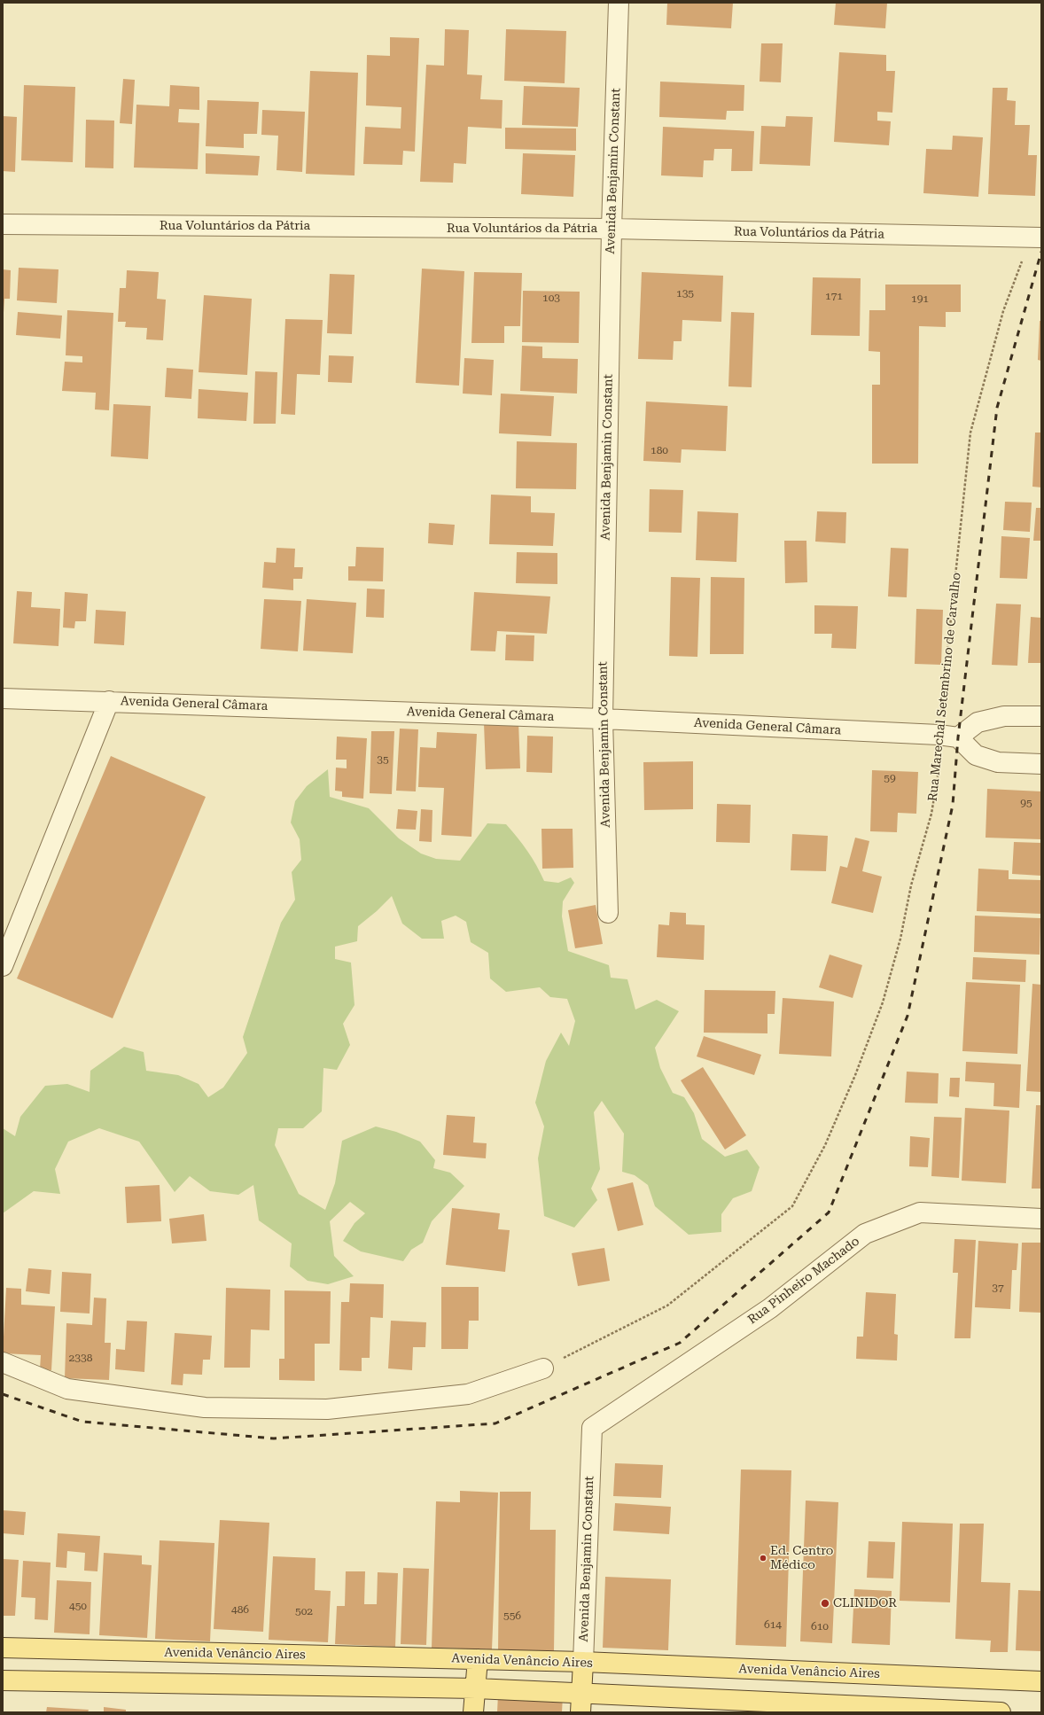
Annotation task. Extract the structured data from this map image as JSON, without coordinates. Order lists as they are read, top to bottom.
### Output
{
  "streets": {
    "main road": ["Avenida Benjamin Constant", "Avenida Venâncio Aires"],
    "street": ["Rua Voluntários da Pátria", "Avenida General Câmara", "Rua Pinheiro Machado"],
    "path": ["Rua Marechal Setembrino de Carvalho"]
  },
  "crossings": [
    ["Avenida Benjamin Constant", "Rua Voluntários da Pátria"],
    ["Avenida Benjamin Constant", "Avenida General Câmara"],
    ["Avenida Benjamin Constant", "Rua Pinheiro Machado"],
    ["Avenida Benjamin Constant", "Avenida Venâncio Aires"],
    ["Rua Voluntários da Pátria", "Rua Marechal Setembrino de Carvalho"],
    ["Rua Marechal Setembrino de Carvalho", "Avenida General Câmara"]
  ],
  "places": ["Ed. Centro Médico", "CLINIDOR"],
  "house_numbers": [
    "135",
    "171",
    "103",
    "191",
    "180",
    "35",
    "59",
    "95",
    "37",
    "2338",
    "450",
    "486",
    "502",
    "556",
    "614",
    "610"
  ]
}
